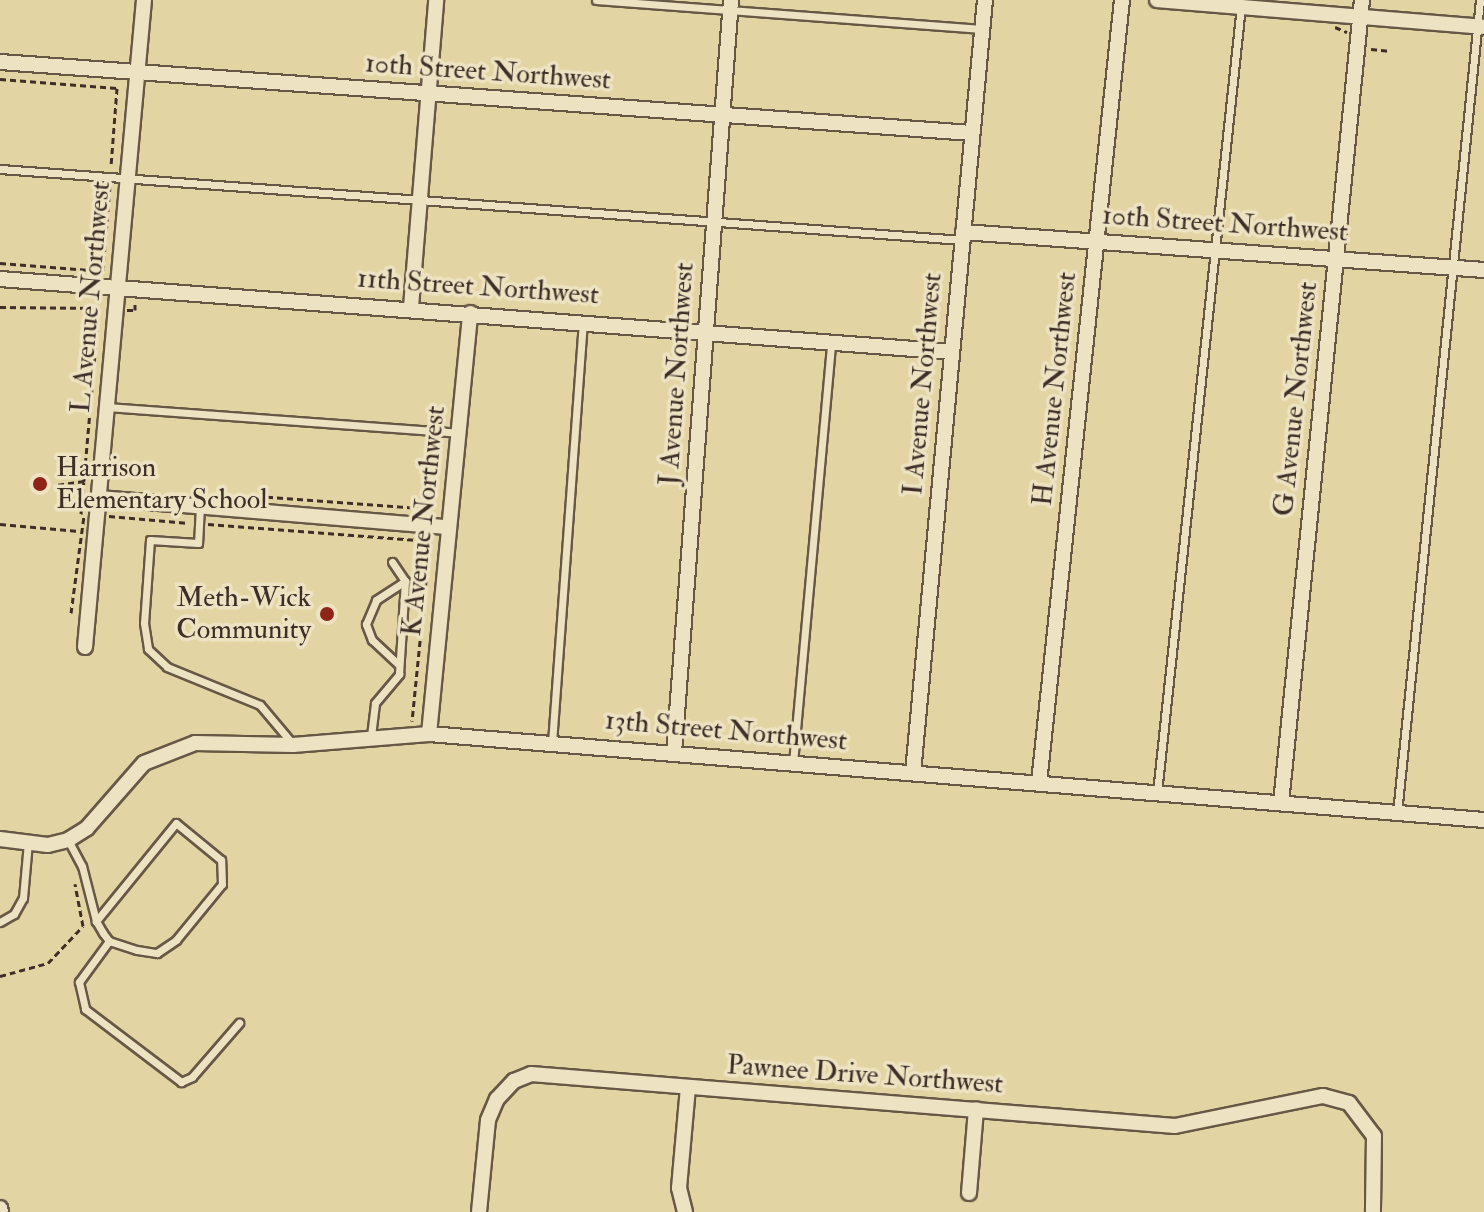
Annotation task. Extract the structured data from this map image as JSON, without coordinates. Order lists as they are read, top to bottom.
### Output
{
  "streets": {
    "street": [
      "10th Street Northwest",
      "11th Street Northwest",
      "L Avenue Northwest",
      "J Avenue Northwest",
      "I Avenue Northwest",
      "H Avenue Northwest",
      "G Avenue Northwest",
      "K Avenue Northwest",
      "13th Street Northwest",
      "Pawnee Drive Northwest"
    ]
  },
  "crossings": [
    ["10th Street Northwest", "L Avenue Northwest"],
    ["10th Street Northwest", "J Avenue Northwest"],
    ["10th Street Northwest", "I Avenue Northwest"],
    ["10th Street Northwest", "H Avenue Northwest"],
    ["10th Street Northwest", "G Avenue Northwest"],
    ["11th Street Northwest", "L Avenue Northwest"],
    ["11th Street Northwest", "J Avenue Northwest"],
    ["11th Street Northwest", "I Avenue Northwest"],
    ["11th Street Northwest", "K Avenue Northwest"],
    ["J Avenue Northwest", "13th Street Northwest"],
    ["I Avenue Northwest", "13th Street Northwest"],
    ["H Avenue Northwest", "13th Street Northwest"],
    ["G Avenue Northwest", "13th Street Northwest"],
    ["K Avenue Northwest", "13th Street Northwest"]
  ],
  "places": ["Harrison Elementary School", "Meth-Wick Community"]
}
